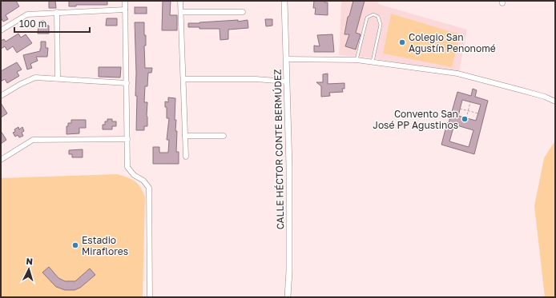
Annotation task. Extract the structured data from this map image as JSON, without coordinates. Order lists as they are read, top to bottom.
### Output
{
  "streets": {
    "street": ["CALLE HÉCTOR CONTE BERMÚDEZ"]
  },
  "places": ["Colegio San Agustín Penonomé", "Convento San José PP Agustinos", "Estadio Miraflores"],
  "scale_bar": "100 m",
  "north": "top"
}
